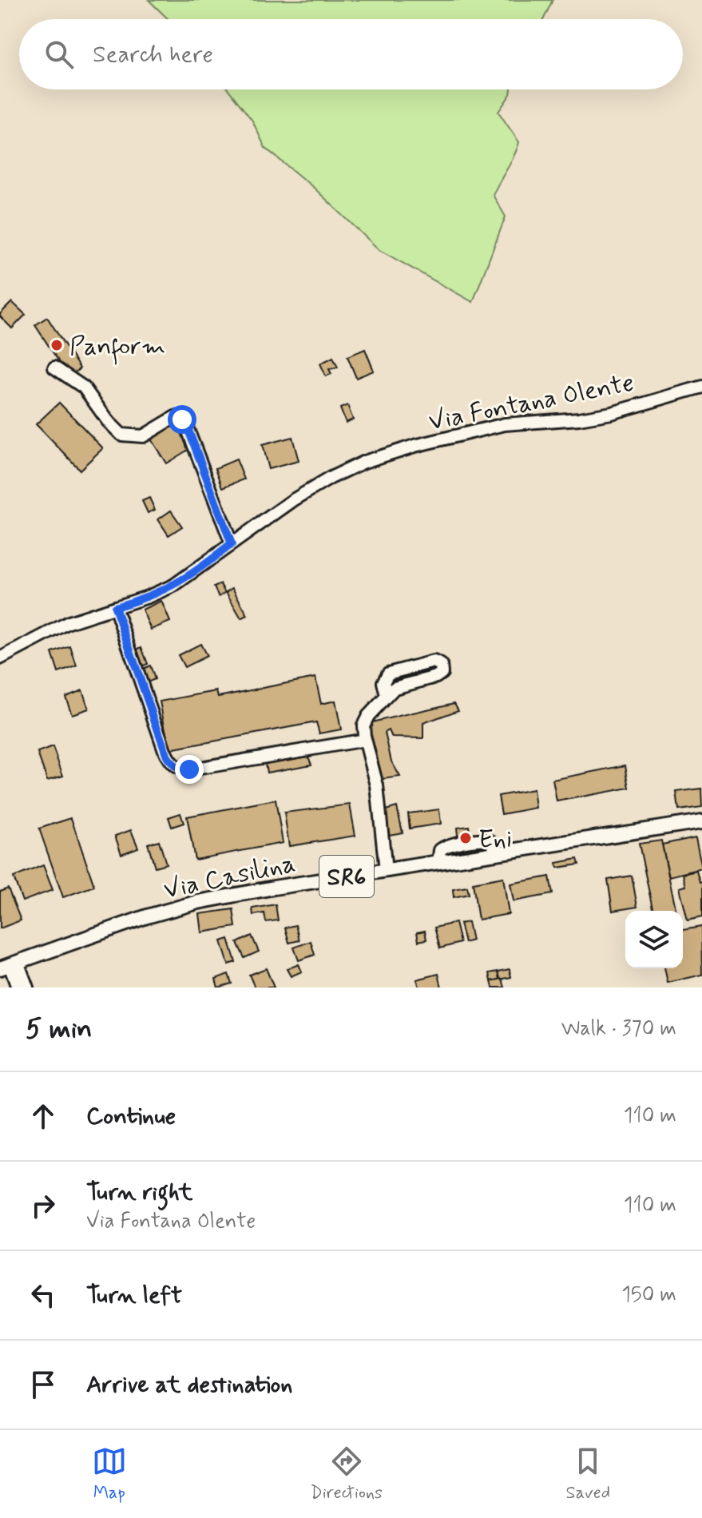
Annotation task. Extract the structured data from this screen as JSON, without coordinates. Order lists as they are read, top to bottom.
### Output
{
  "streets": {
    "main road": ["Via Casilina", "SR6"],
    "street": ["Via Fontana Olente"]
  },
  "places": ["Panform", "Eni"],
  "page": {
    "search": "Search here",
    "heading": ["5 min", "Walk · 370 m"],
    "list": [
      ["Continue", "110 m"],
      ["Turn right", "Via Fontana Olente", "110 m"],
      ["Turn left", "150 m"],
      "Arrive at destination"
    ],
    "nav": ["Map", "Directions", "Saved"]
  }
}
